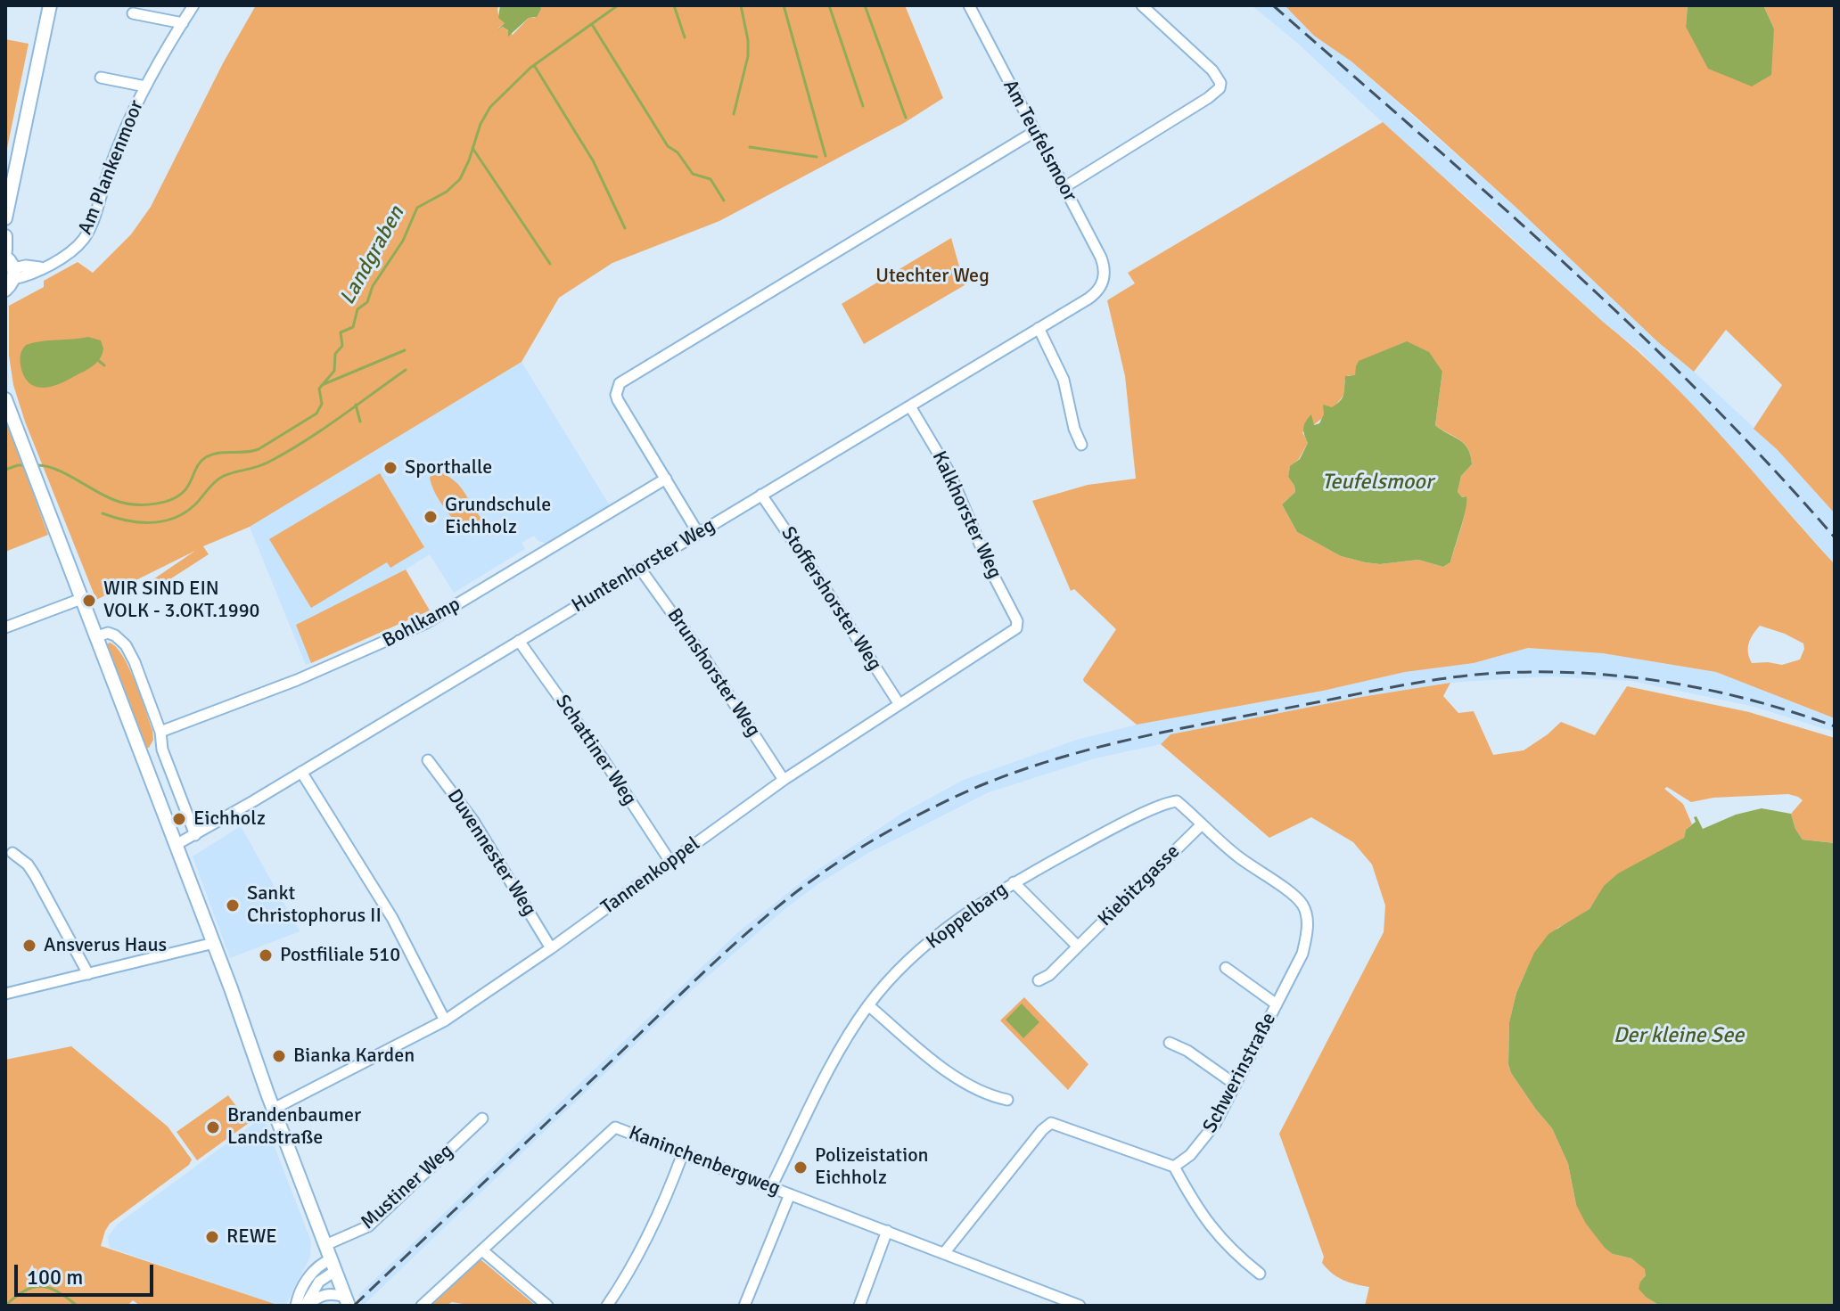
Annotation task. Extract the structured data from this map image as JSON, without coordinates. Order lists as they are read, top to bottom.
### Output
{
  "streets": {
    "street": [
      "Am Teufelsmoor",
      "Am Plankenmoor",
      "Kalkhorster Weg",
      "Huntenhorster Weg",
      "Stoffershorster Weg",
      "Bohlkamp",
      "Brunshorster Weg",
      "Schattiner Weg",
      "Duvennester Weg",
      "Tannenkoppel",
      "Kiebitzgasse",
      "Koppelbarg",
      "Schwerinstraße",
      "Kaninchenbergweg",
      "Mustiner Weg"
    ]
  },
  "crossings": [
    ["Am Teufelsmoor", "Huntenhorster Weg"],
    ["Kalkhorster Weg", "Huntenhorster Weg"],
    ["Kalkhorster Weg", "Tannenkoppel"],
    ["Huntenhorster Weg", "Stoffershorster Weg"],
    ["Huntenhorster Weg", "Brunshorster Weg"],
    ["Huntenhorster Weg", "Schattiner Weg"],
    ["Stoffershorster Weg", "Tannenkoppel"],
    ["Brunshorster Weg", "Tannenkoppel"],
    ["Schattiner Weg", "Tannenkoppel"],
    ["Duvennester Weg", "Tannenkoppel"],
    ["Kiebitzgasse", "Koppelbarg"],
    ["Koppelbarg", "Schwerinstraße"],
    ["Koppelbarg", "Kaninchenbergweg"]
  ],
  "water": ["Landgraben", "Teufelsmoor", "Der kleine See"],
  "parks": ["Utechter Weg"],
  "places": [
    "Sporthalle",
    "Grundschule Eichholz",
    "WIR SIND EIN VOLK - 3.OKT.1990",
    "Eichholz",
    "Sankt Christophorus II",
    "Ansverus Haus",
    "Postfiliale 510",
    "Bianka Karden",
    "Brandenbaumer Landstraße",
    "Polizeistation Eichholz",
    "REWE"
  ],
  "scale_bar": "100 m"
}
